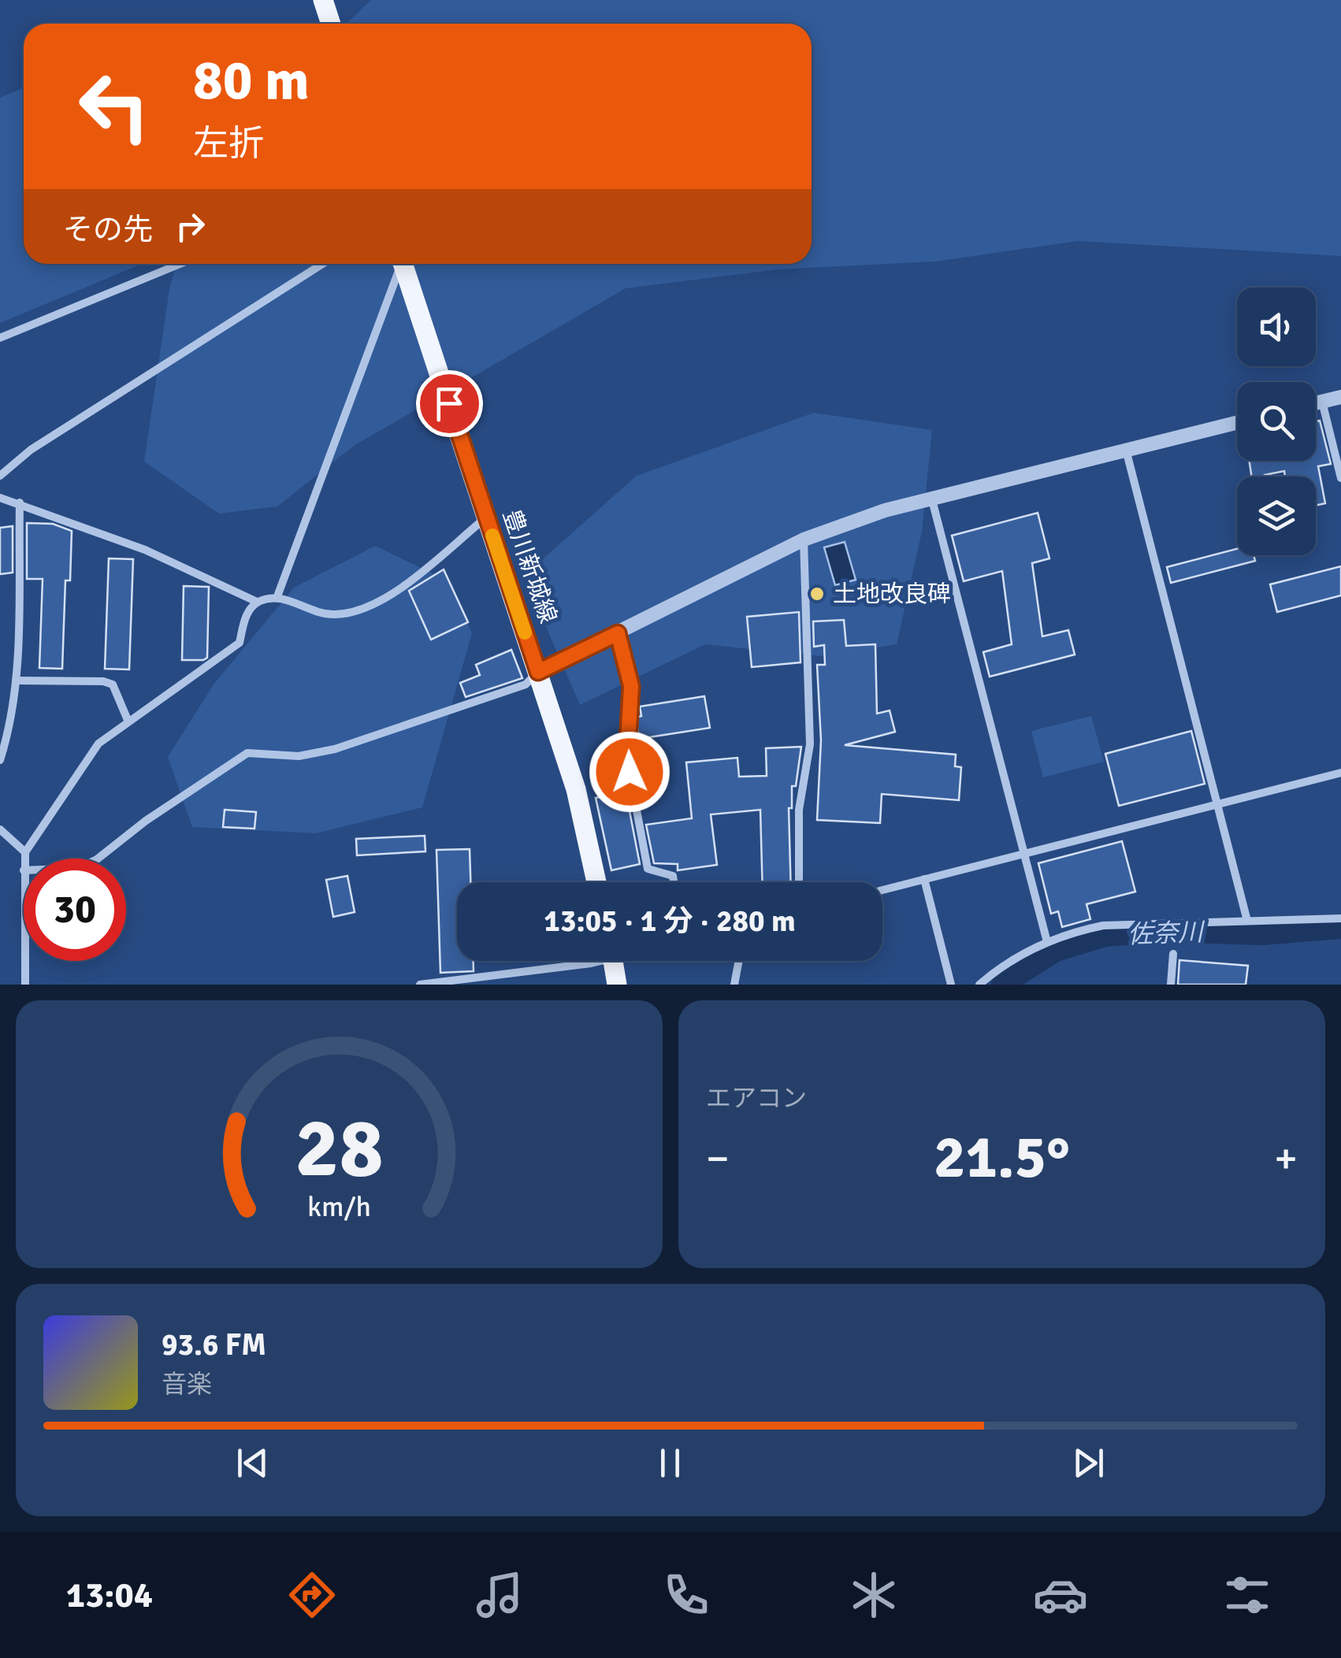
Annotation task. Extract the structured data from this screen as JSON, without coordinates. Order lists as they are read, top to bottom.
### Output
{
  "streets": {
    "main road": ["豊川新城線"]
  },
  "water": ["佐奈川"],
  "places": ["土地改良碑"],
  "page": {
    "turn": ["80 m", "左折"],
    "then": "その先",
    "limit": "30",
    "trip": "13:05 · 1 分 · 280 m",
    "tile": "エアコン",
    "heat": ["−", "21.5°", "+"],
    "song": ["93.6 FM", "音楽"],
    "tabs": "13:04",
    "gauge": ["28", "km/h"]
  }
}
